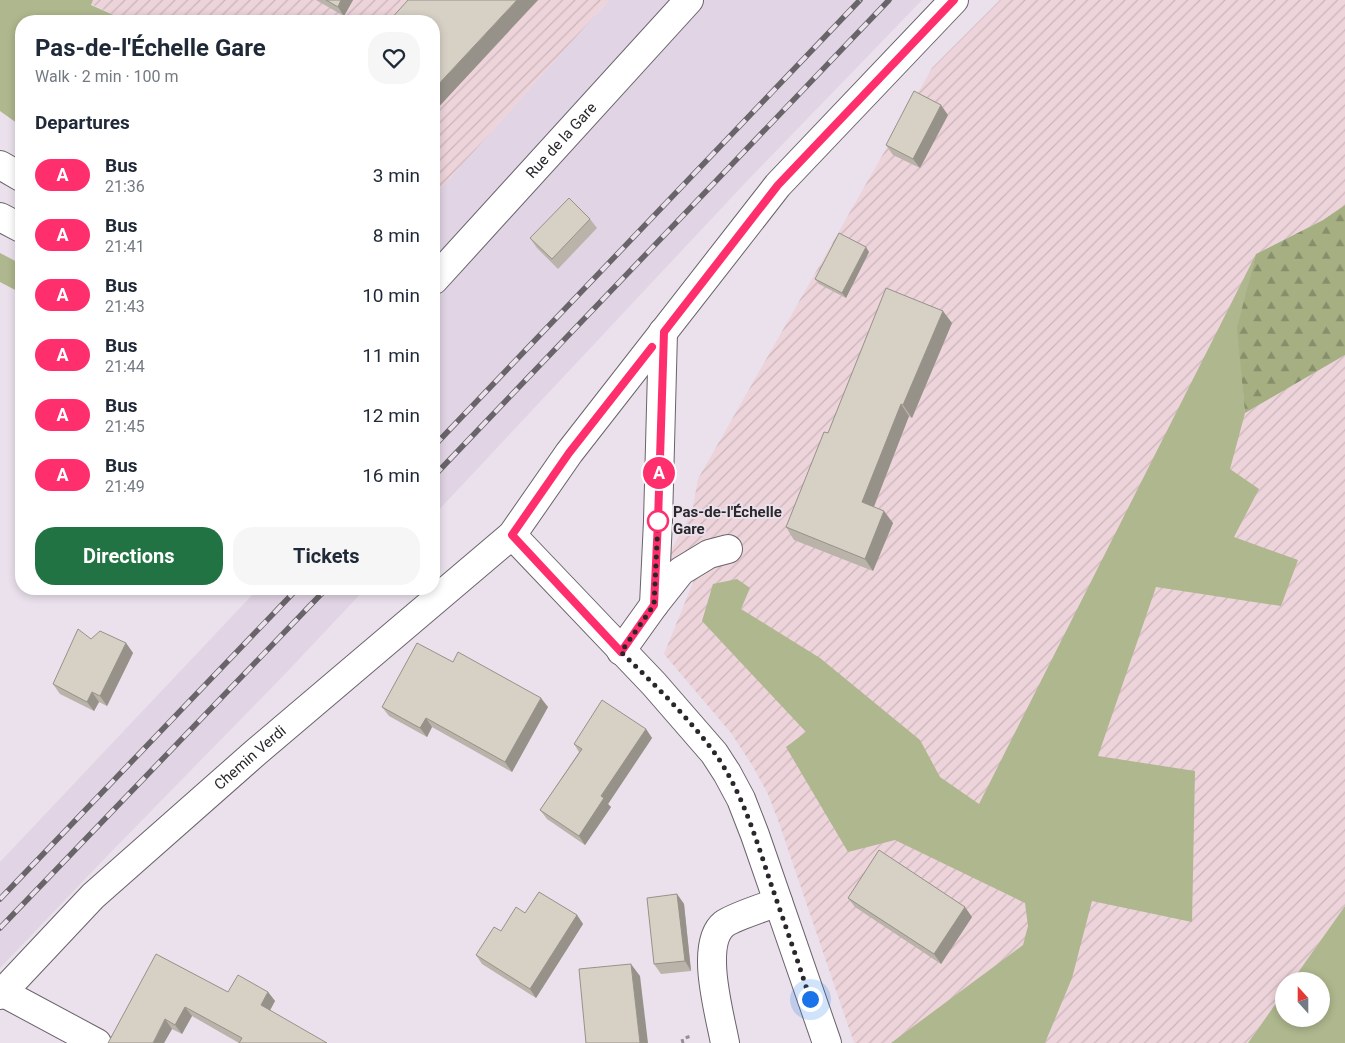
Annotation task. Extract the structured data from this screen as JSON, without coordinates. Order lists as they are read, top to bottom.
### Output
{
  "streets": {
    "street": ["Rue de la Gare", "Chemin Verdi"]
  },
  "places": ["Pas-de-l'Échelle Gare"],
  "lines": ["bus line A"],
  "north": "top",
  "page": {
    "on_map": "A",
    "heading": [
      ["Pas-de-l'Échelle Gare", "Walk · 2 min · 100 m"],
      "Departures"
    ],
    "list": [
      {
        "mark": "A",
        "name": "Bus",
        "note": "21:36",
        "value": "3 min"
      },
      {
        "mark": "A",
        "name": "Bus",
        "note": "21:41",
        "value": "8 min"
      },
      {
        "mark": "A",
        "name": "Bus",
        "note": "21:43",
        "value": "10 min"
      },
      {
        "mark": "A",
        "name": "Bus",
        "note": "21:44",
        "value": "11 min"
      },
      {
        "mark": "A",
        "name": "Bus",
        "note": "21:45",
        "value": "12 min"
      },
      {
        "mark": "A",
        "name": "Bus",
        "note": "21:49",
        "value": "16 min"
      }
    ],
    "buttons": ["Directions", "Tickets"]
  }
}
